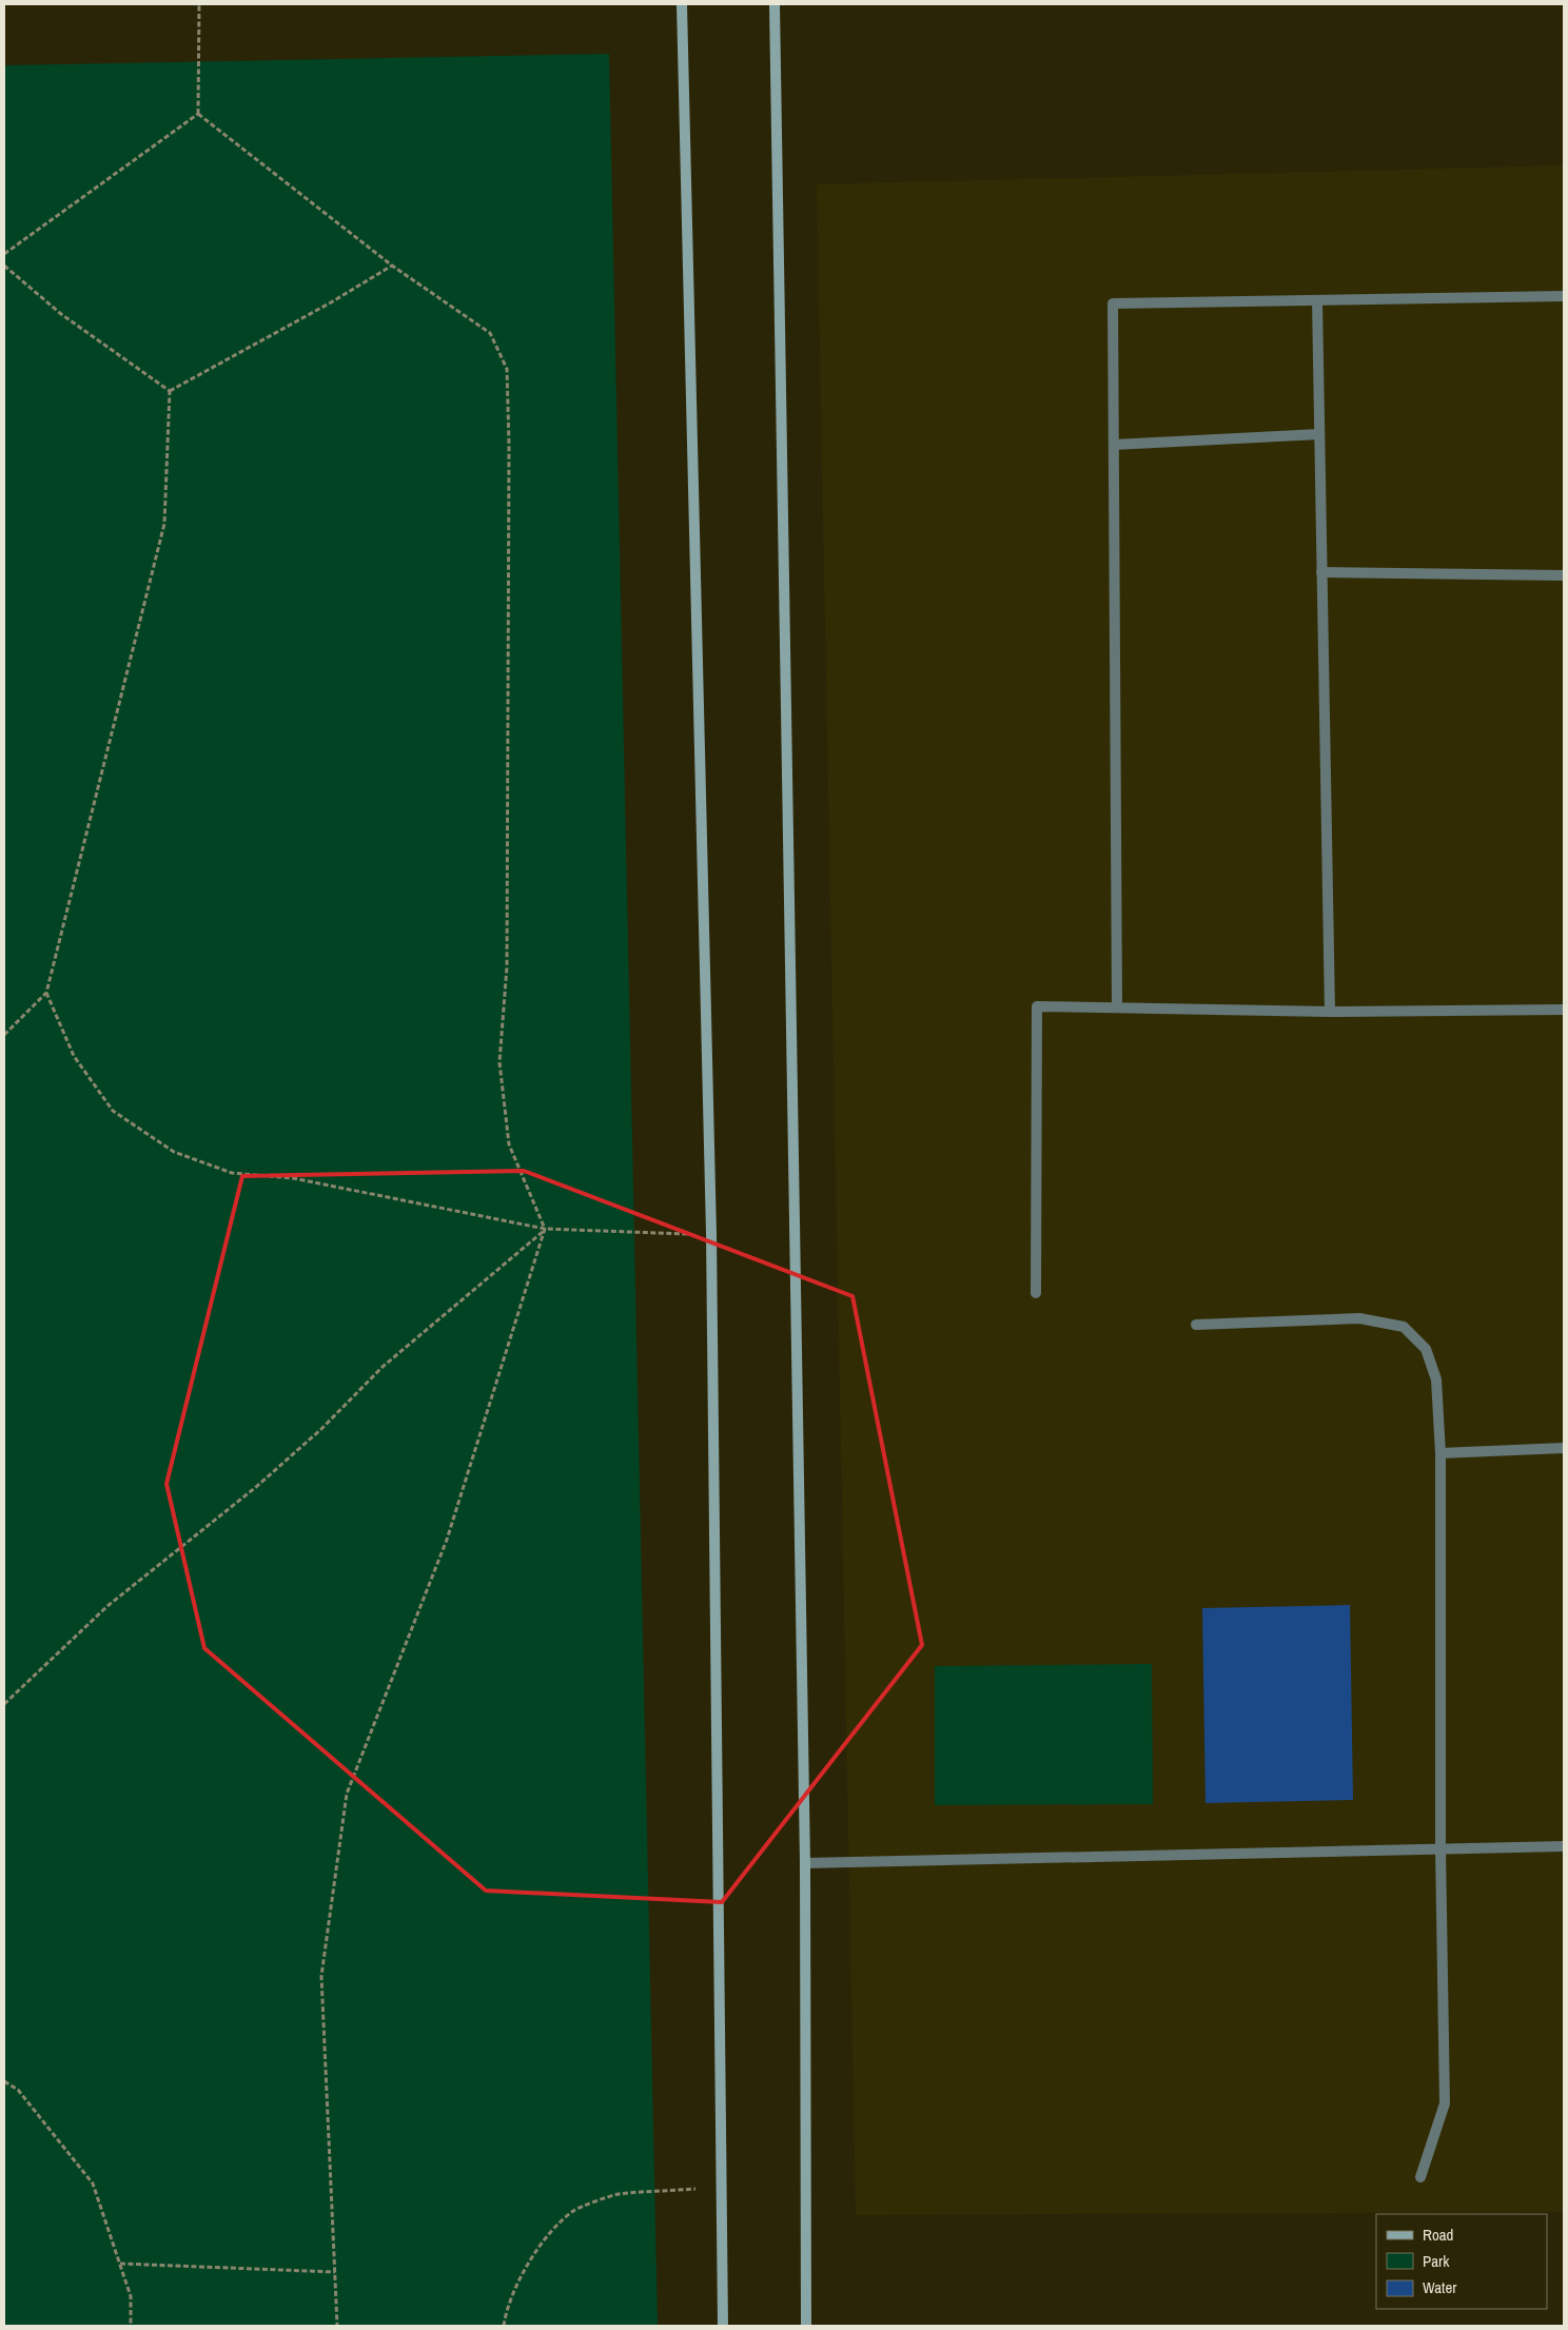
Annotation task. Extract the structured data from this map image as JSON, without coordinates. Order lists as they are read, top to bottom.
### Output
{
  "legend": ["Road", "Park", "Water"]
}
